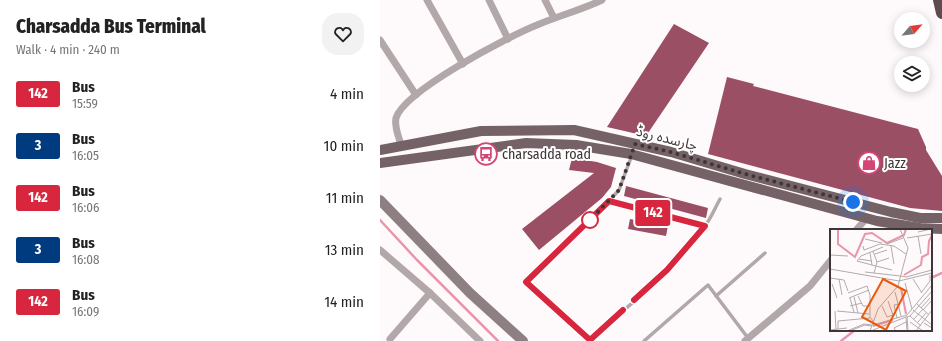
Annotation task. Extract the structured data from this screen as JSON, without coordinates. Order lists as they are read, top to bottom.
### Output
{
  "streets": {
    "main road": ["چارسدہ روڈ"]
  },
  "places": {
    "bus stop": ["charsadda road"],
    "shop": ["Jazz"]
  },
  "lines": ["bus line 142"],
  "north": "top right",
  "page": {
    "heading": ["Charsadda Bus Terminal", "Walk · 4 min · 240 m"],
    "on_map": "142",
    "list": [
      {
        "mark": "142",
        "name": "Bus",
        "note": "15:59",
        "value": "4 min"
      },
      {
        "mark": "3",
        "name": "Bus",
        "note": "16:05",
        "value": "10 min"
      },
      {
        "mark": "142",
        "name": "Bus",
        "note": "16:06",
        "value": "11 min"
      },
      {
        "mark": "3",
        "name": "Bus",
        "note": "16:08",
        "value": "13 min"
      },
      {
        "mark": "142",
        "name": "Bus",
        "note": "16:09",
        "value": "14 min"
      }
    ]
  }
}
